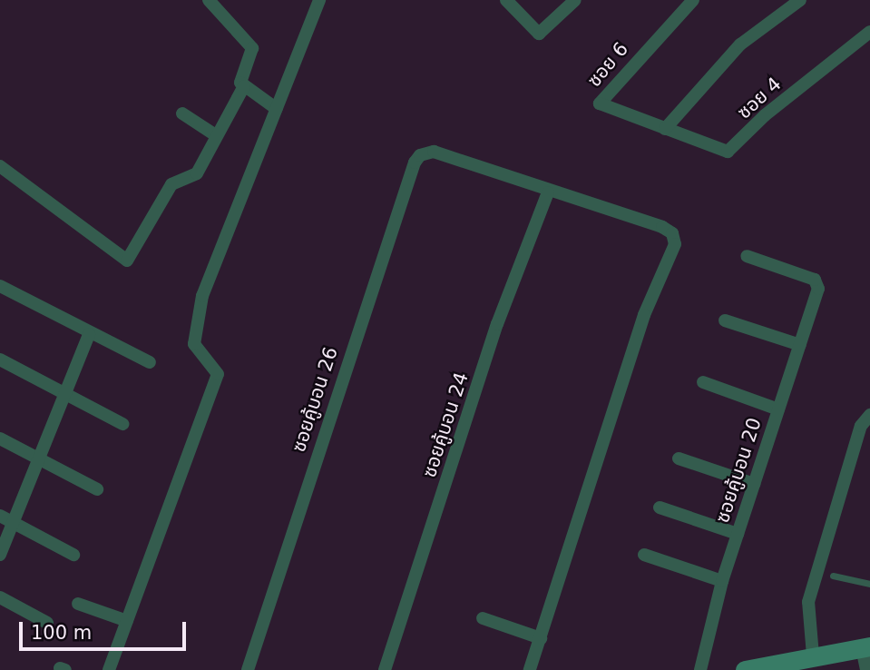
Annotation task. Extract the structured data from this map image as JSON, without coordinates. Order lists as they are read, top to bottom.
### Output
{
  "streets": {
    "street": [
      "ซอย 6",
      "ซอย 4",
      "ซอยคู้บอน 26",
      "ซอยคู้บอน 24",
      "ซอยคู้บอน 20"
    ]
  },
  "crossings": [
    ["ซอย 6", "ซอย 4"],
    ["ซอยคู้บอน 26", "ซอยคู้บอน 24"]
  ],
  "scale_bar": "100 m"
}
